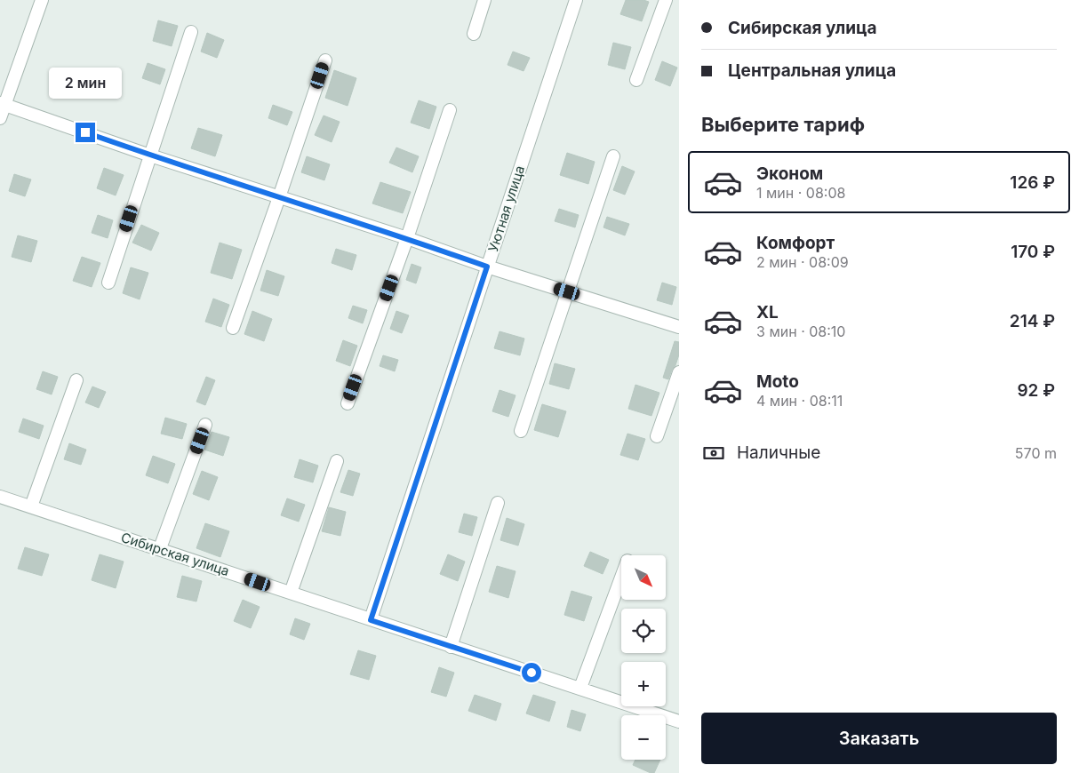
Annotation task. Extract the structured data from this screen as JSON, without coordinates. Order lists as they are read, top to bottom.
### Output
{
  "streets": {
    "street": ["Уютная улица", "Сибирская улица"]
  },
  "crossings": [
    ["Уютная улица", "Сибирская улица"]
  ],
  "north": "bottom right",
  "page": {
    "banner": ["Сибирская улица", "Центральная улица"],
    "bubble": "2 мин",
    "heading": "Выберите тариф",
    "list": [
      {
        "name": "Эконом",
        "note": "1 мин · 08:08",
        "value": "126 ₽"
      },
      {
        "name": "Комфорт",
        "note": "2 мин · 08:09",
        "value": "170 ₽"
      },
      {
        "name": "XL",
        "note": "3 мин · 08:10",
        "value": "214 ₽"
      },
      {
        "name": "Moto",
        "note": "4 мин · 08:11",
        "value": "92 ₽"
      }
    ],
    "pay": ["Наличные", "570 m"],
    "map_buttons": ["+", "−"],
    "buttons": "Заказать"
  }
}
